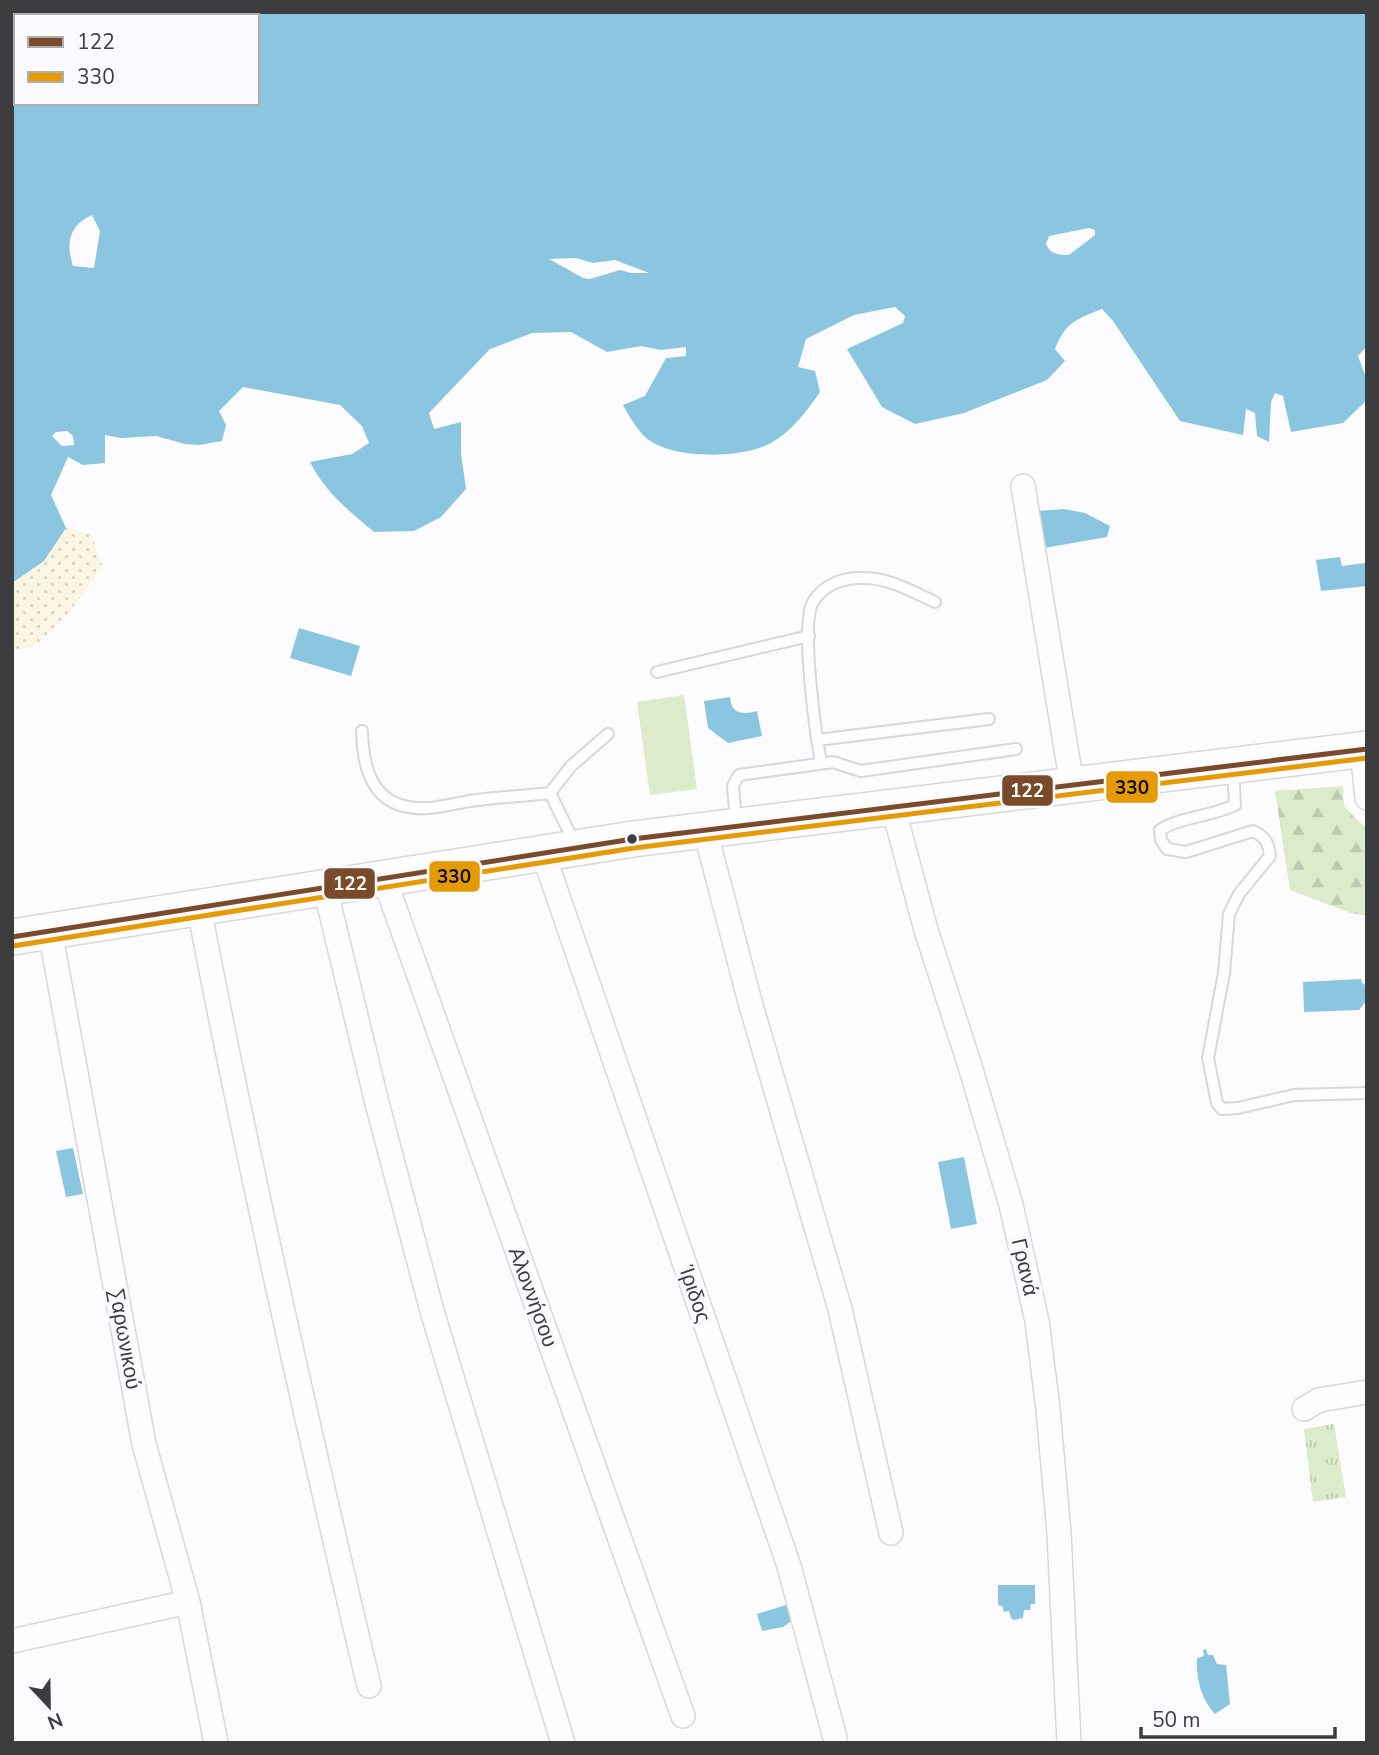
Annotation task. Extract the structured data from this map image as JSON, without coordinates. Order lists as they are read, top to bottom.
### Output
{
  "streets": {
    "street": [
      "Γρανά",
      "Ίριδος",
      "Αλοννήσου",
      "Σαρωνικού"
    ]
  },
  "lines": ["transit line 122", "transit line 330"],
  "legend": ["122", "330"],
  "scale_bar": "50 m",
  "north": "bottom"
}
